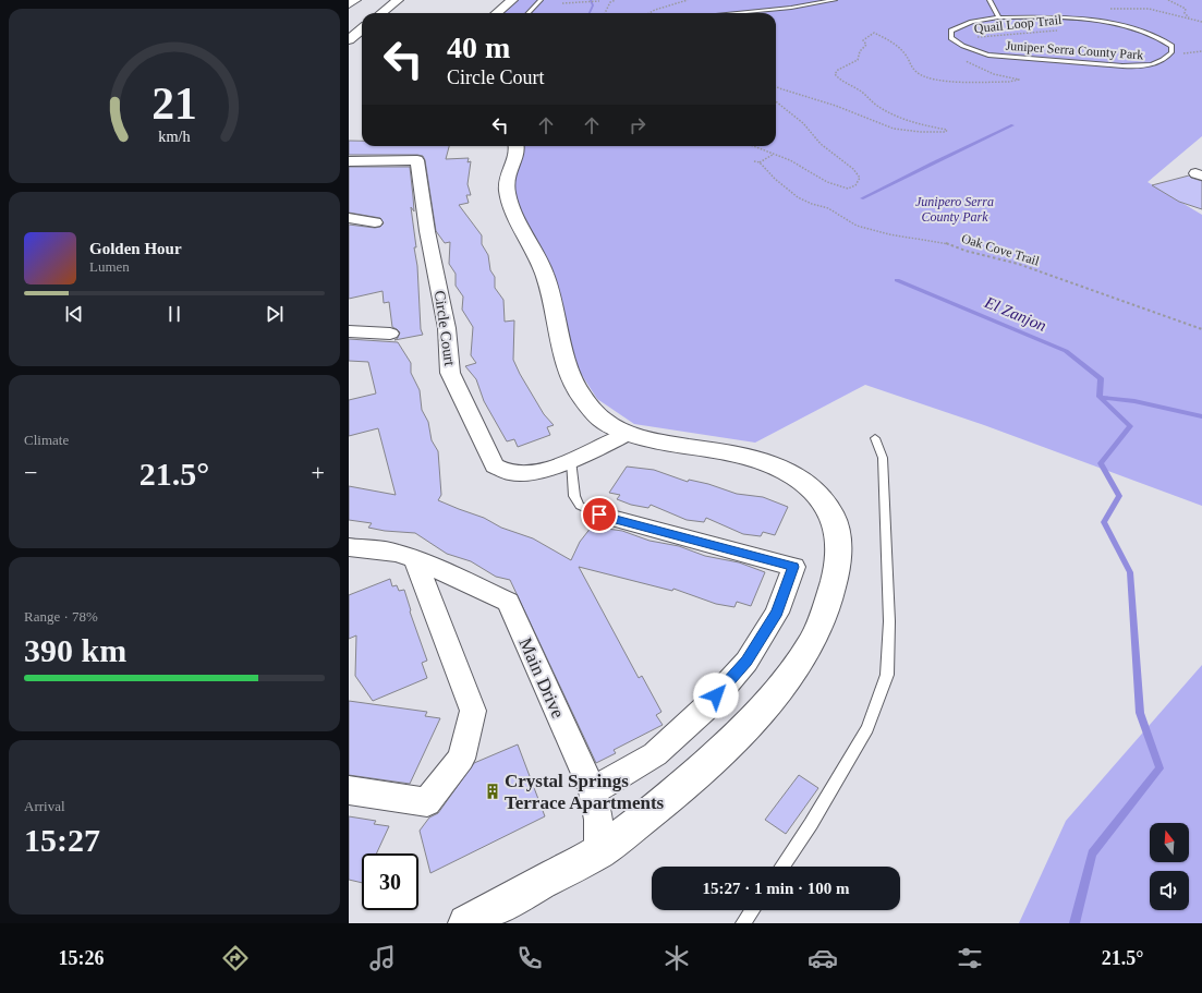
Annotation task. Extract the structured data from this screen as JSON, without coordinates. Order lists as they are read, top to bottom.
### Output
{
  "streets": {
    "street": ["Circle Court", "Main Drive"],
    "lane": ["Juniper Serra County Park"],
    "path": ["Quail Loop Trail", "Oak Cove Trail"]
  },
  "crossings": [
    ["Quail Loop Trail", "Juniper Serra County Park"]
  ],
  "water": ["El Zanjon"],
  "parks": ["Junipero Serra County Park"],
  "places": {
    "building": ["Crystal Springs Terrace Apartments"]
  },
  "north": "top",
  "page": {
    "turn": ["40 m", "Circle Court"],
    "song": ["Golden Hour", "Lumen"],
    "tile": [
      "Climate",
      ["Range · 78%", "390 km"],
      ["Arrival", "15:27"]
    ],
    "heat": ["−", "21.5°", "+"],
    "limit": "30",
    "trip": "15:27 · 1 min · 100 m",
    "tabs": ["15:26", "21.5°"],
    "gauge": ["21", "km/h"]
  }
}
